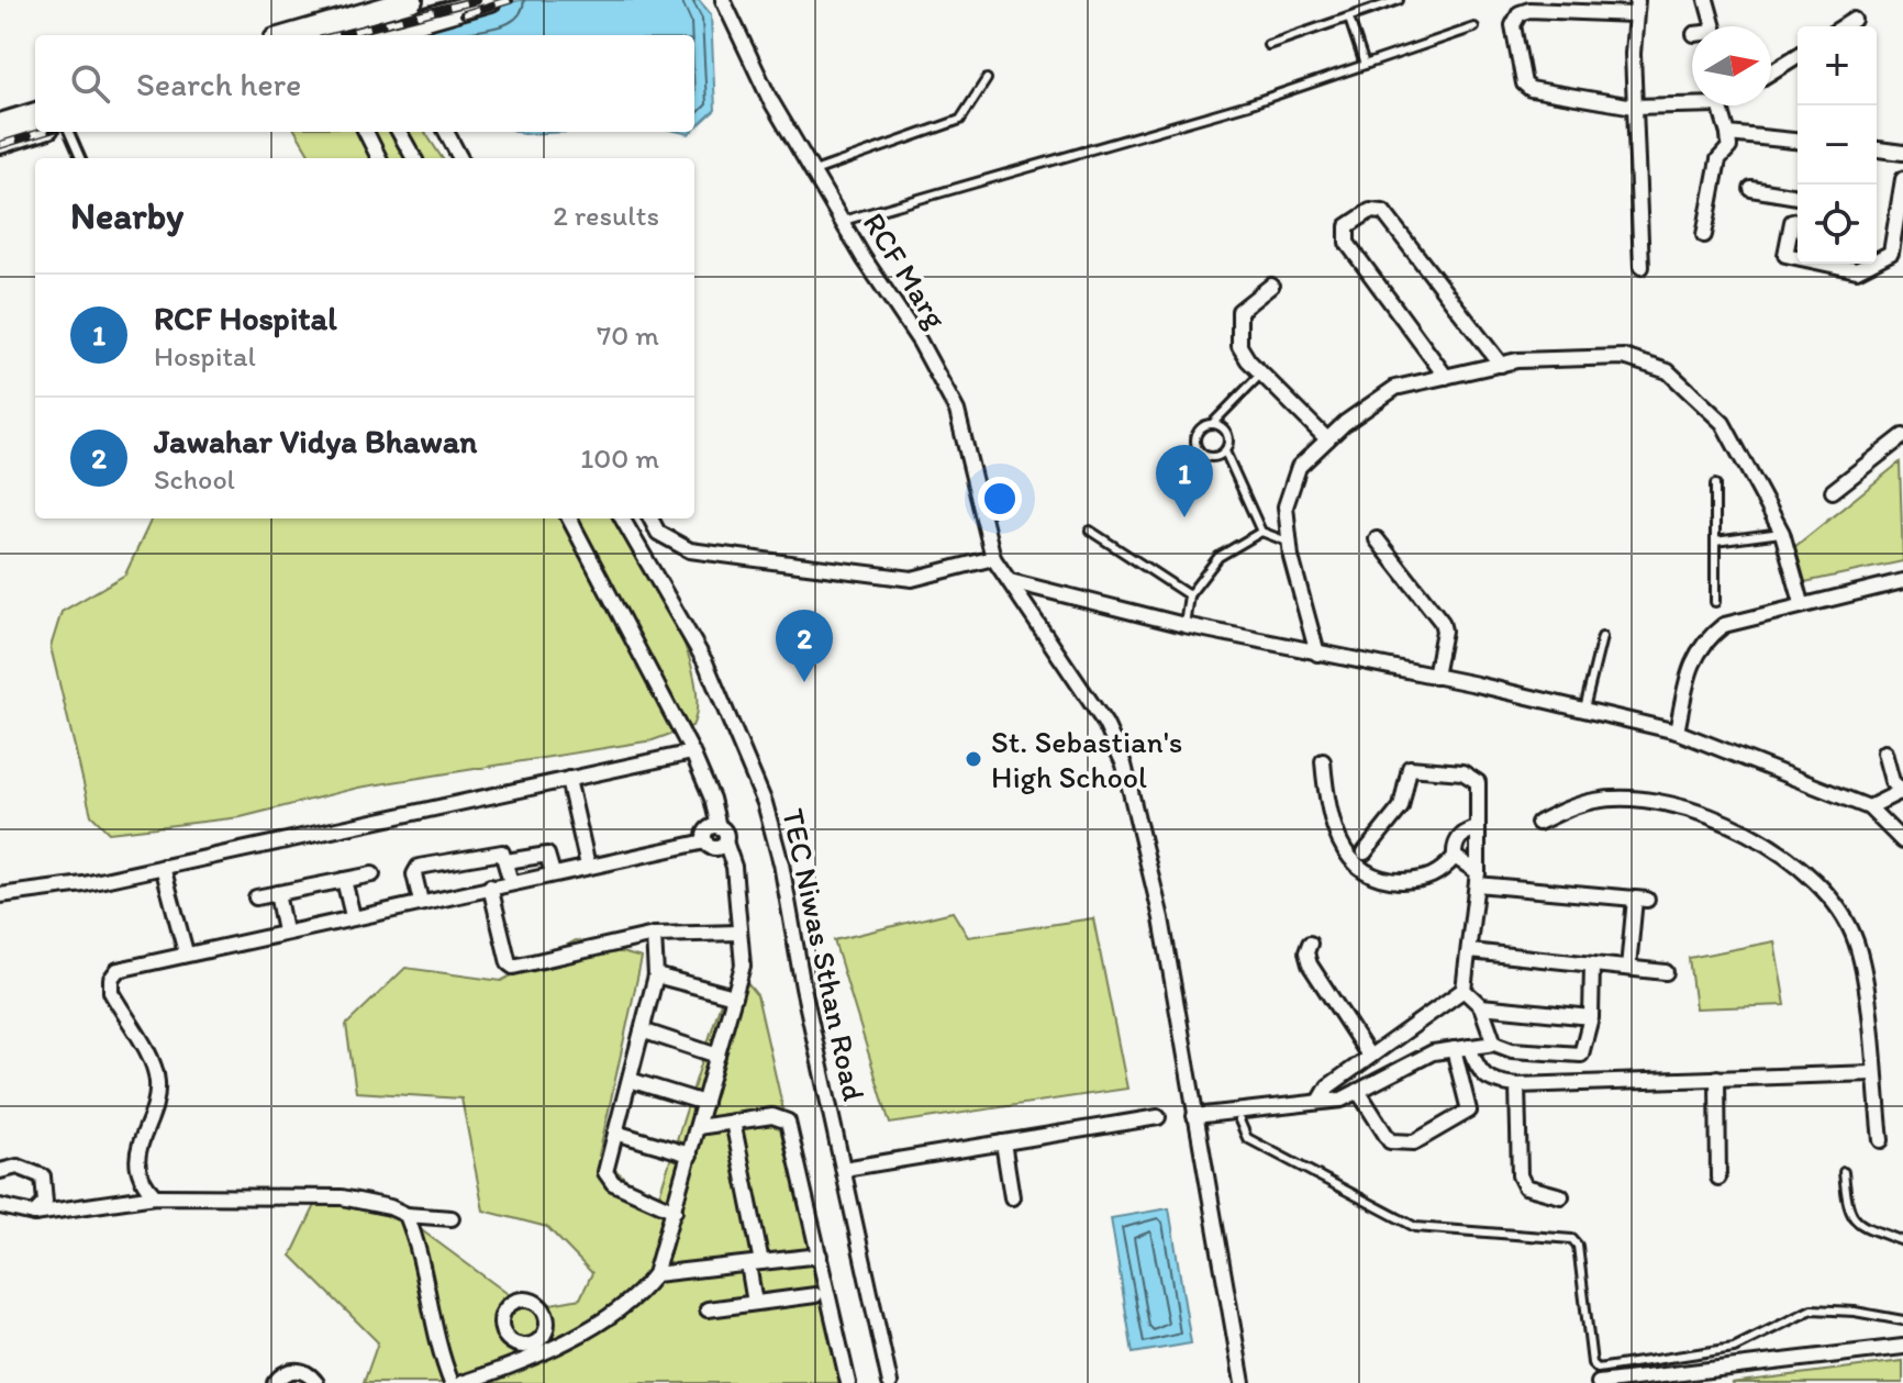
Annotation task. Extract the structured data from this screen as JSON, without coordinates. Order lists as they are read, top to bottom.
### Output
{
  "streets": {
    "street": ["RCF Marg", "TEC Niwas Sthan Road"]
  },
  "places": ["St. Sebastian's High School"],
  "north": "right",
  "page": {
    "map_buttons": ["+", "−"],
    "search": "Search here",
    "heading": ["Nearby", "2 results"],
    "list": [
      {
        "mark": "1",
        "name": "RCF Hospital",
        "note": "Hospital",
        "value": "70 m"
      },
      {
        "mark": "2",
        "name": "Jawahar Vidya Bhawan",
        "note": "School",
        "value": "100 m"
      }
    ],
    "pins": ["1", "2"]
  }
}
